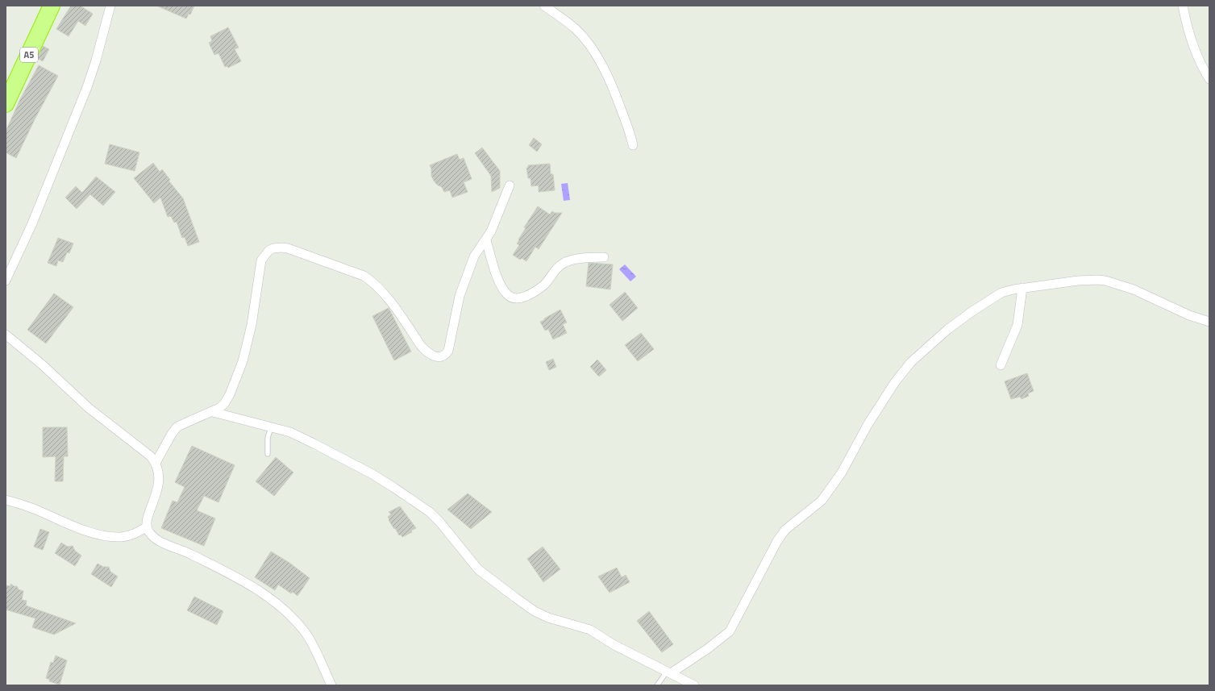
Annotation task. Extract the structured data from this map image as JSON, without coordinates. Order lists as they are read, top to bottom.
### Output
{
  "streets": {
    "highway": ["A5"]
  }
}
